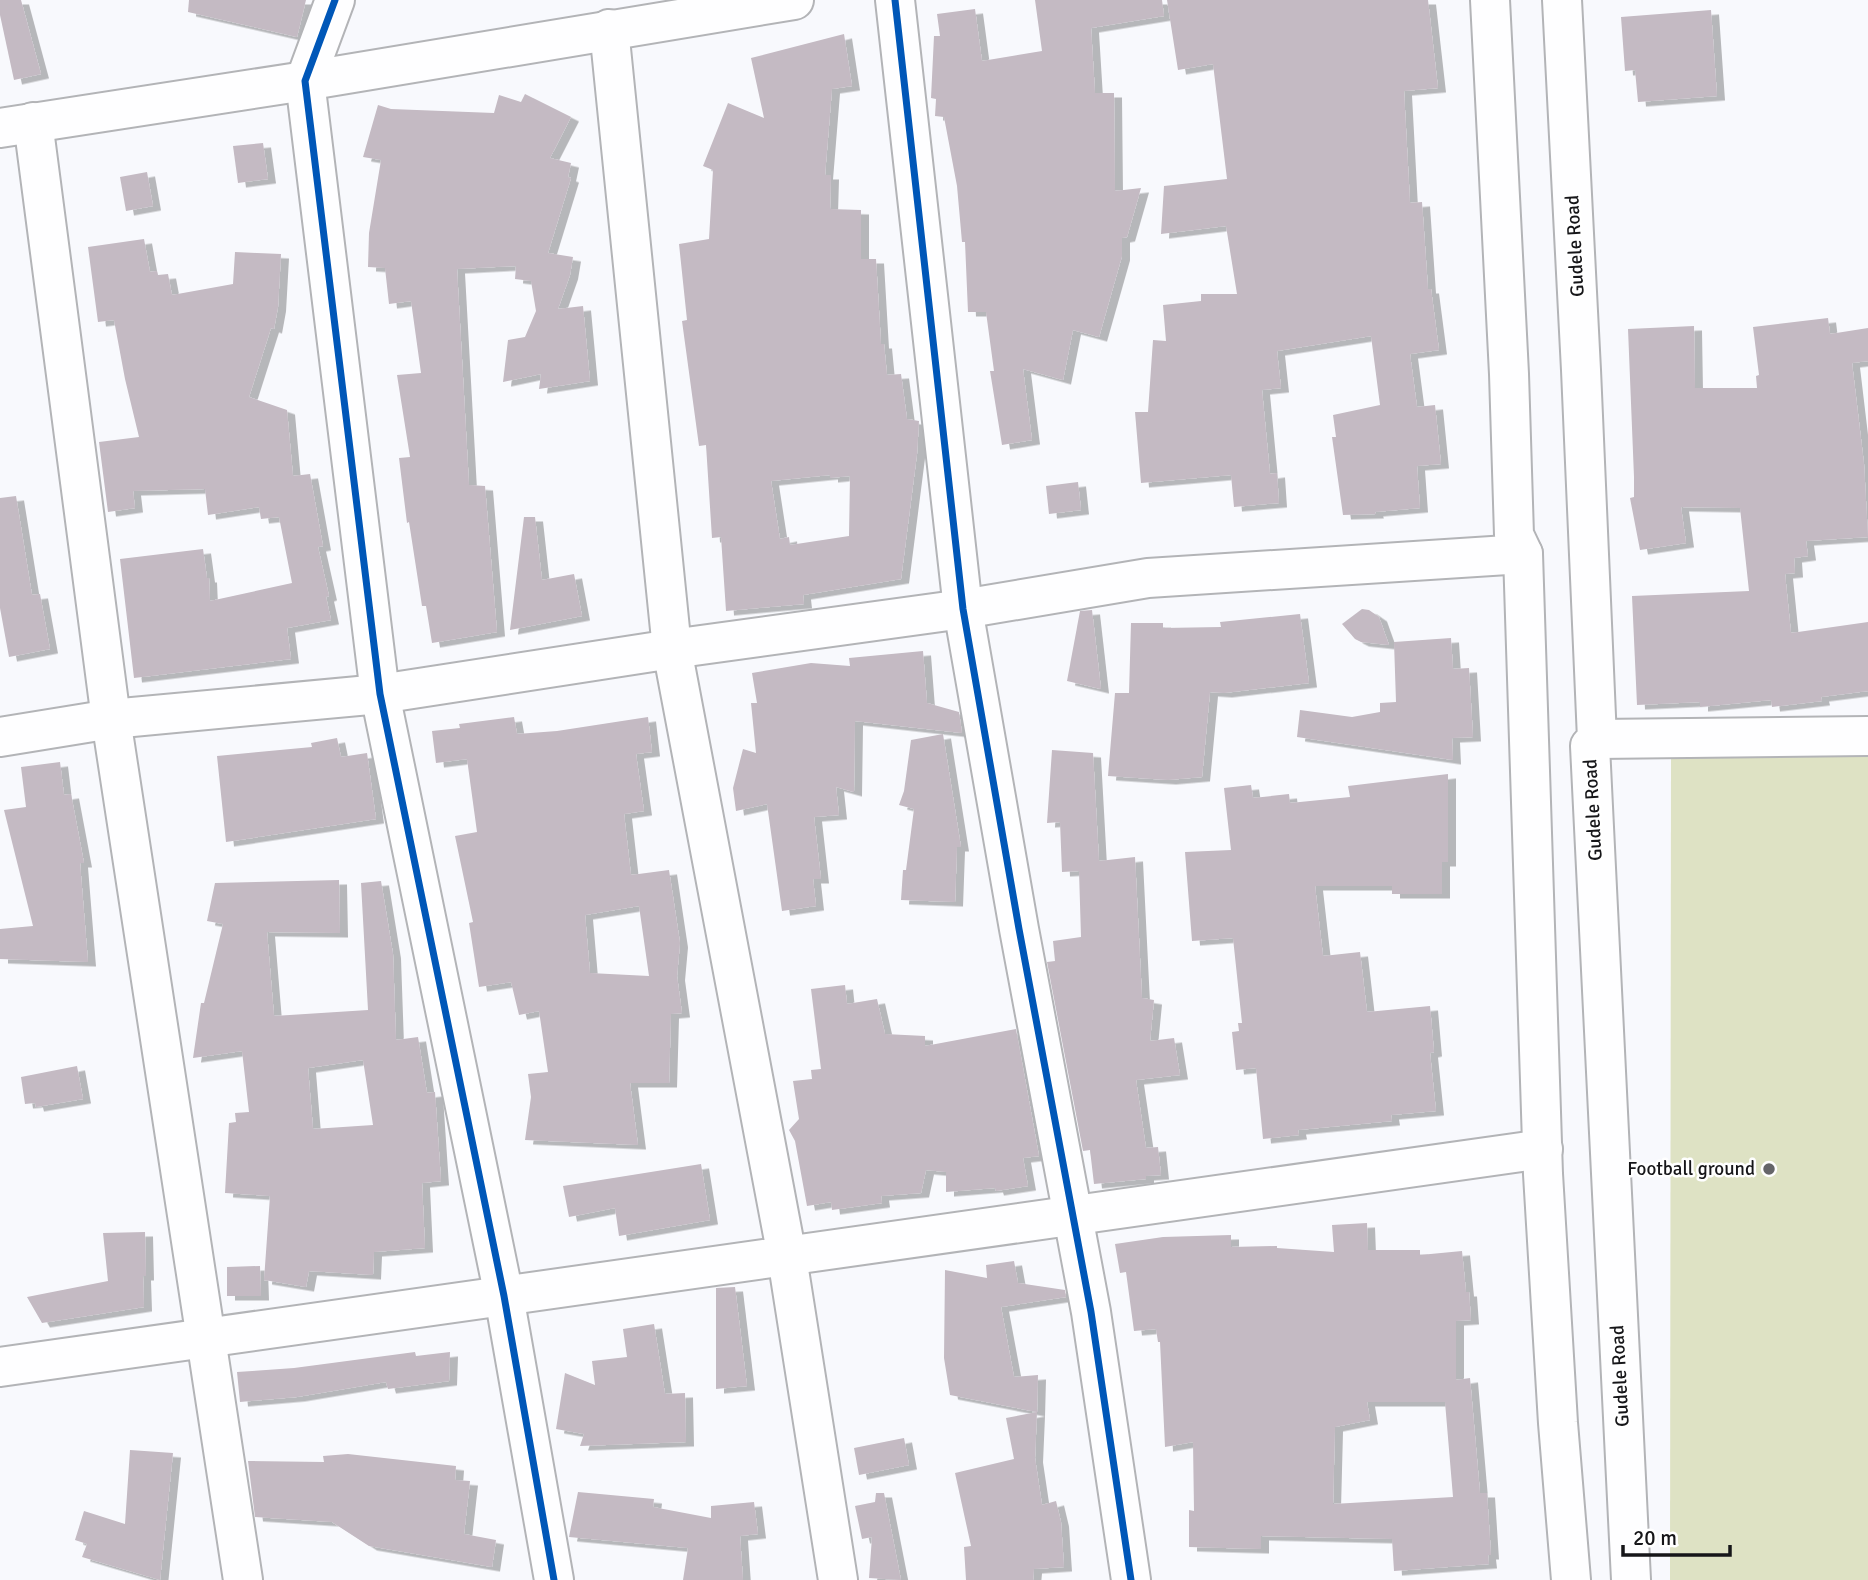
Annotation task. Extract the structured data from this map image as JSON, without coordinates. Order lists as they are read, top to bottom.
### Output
{
  "streets": {
    "main road": ["Gudele Road"]
  },
  "places": ["Football ground"],
  "scale_bar": "20 m"
}
